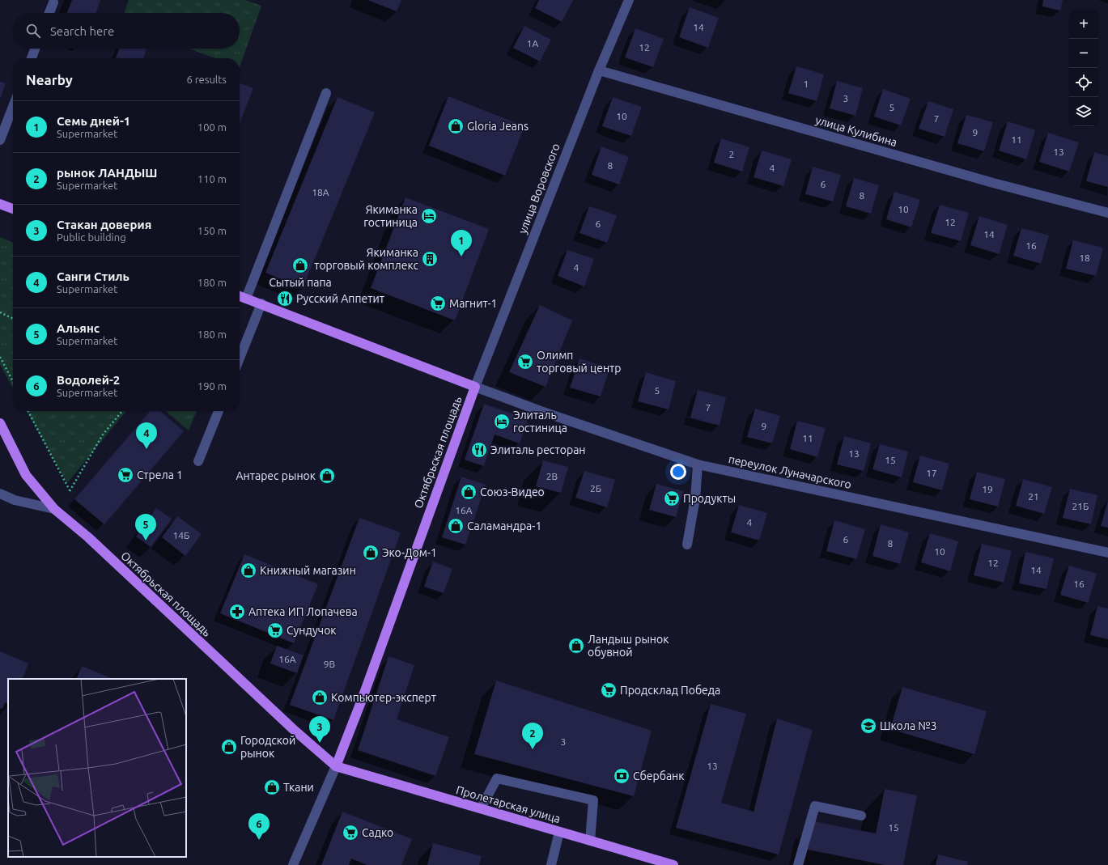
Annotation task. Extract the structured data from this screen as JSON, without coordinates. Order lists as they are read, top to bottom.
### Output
{
  "streets": {
    "main road": ["Октябрьская площадь", "Пролетарская улица"],
    "street": ["улица Кулибина", "улица Воровского", "переулок Луначарского"]
  },
  "crossings": [
    ["улица Кулибина", "улица Воровского"],
    ["улица Воровского", "Октябрьская площадь"],
    ["улица Воровского", "переулок Луначарского"],
    ["Октябрьская площадь", "переулок Луначарского"],
    ["Октябрьская площадь", "Пролетарская улица"]
  ],
  "places": {
    "shop": [
      "Gloria Jeans",
      "Сытый папа",
      "Антарес рынок",
      "Союз-Видео",
      "Саламандра-1",
      "Эко-Дом-1",
      "Книжный магазин",
      "Ландыш рынок обувной",
      "Компьютер-эксперт",
      "Городской рынок",
      "Ткани"
    ],
    "hotel": ["Якиманка гостиница", "Элиталь гостиница"],
    "building": ["Якиманка торговый комплекс"],
    "restaurant": ["Русский Аппетит", "Элиталь ресторан"],
    "supermarket": [
      "Магнит-1",
      "Олимп торговый центр",
      "Стрела 1",
      "Продукты",
      "Сундучок",
      "Продсклад Победа",
      "Садко"
    ],
    "pharmacy": ["Аптека ИП Лопачева"],
    "school or university": ["Школа №3"],
    "bank": ["Сбербанк"]
  },
  "house_numbers": [
    "14",
    "1А",
    "12",
    "1",
    "3",
    "5",
    "10",
    "7",
    "9",
    "11",
    "13",
    "2",
    "8",
    "4",
    "6",
    "18А",
    "8",
    "10",
    "12",
    "6",
    "14",
    "16",
    "18",
    "4",
    "5",
    "7",
    "9",
    "11",
    "13",
    "15",
    "17",
    "2В",
    "2Б",
    "19",
    "21",
    "21Б",
    "16А",
    "4",
    "14Б",
    "6",
    "8",
    "10",
    "12",
    "14",
    "16",
    "16А",
    "9В",
    "3",
    "13",
    "15"
  ],
  "page": {
    "map_buttons": ["+", "−"],
    "search": "Search here",
    "heading": ["Nearby", "6 results"],
    "list": [
      {
        "mark": "1",
        "name": "Семь дней-1",
        "note": "Supermarket",
        "value": "100 m"
      },
      {
        "mark": "2",
        "name": "рынок ЛАНДЫШ",
        "note": "Supermarket",
        "value": "110 m"
      },
      {
        "mark": "3",
        "name": "Стакан доверия",
        "note": "Public building",
        "value": "150 m"
      },
      {
        "mark": "4",
        "name": "Санги Стиль",
        "note": "Supermarket",
        "value": "180 m"
      },
      {
        "mark": "5",
        "name": "Альянс",
        "note": "Supermarket",
        "value": "180 m"
      },
      {
        "mark": "6",
        "name": "Водолей-2",
        "note": "Supermarket",
        "value": "190 m"
      }
    ],
    "pins": [
      "1",
      "4",
      "5",
      "3",
      "2",
      "6"
    ]
  }
}
